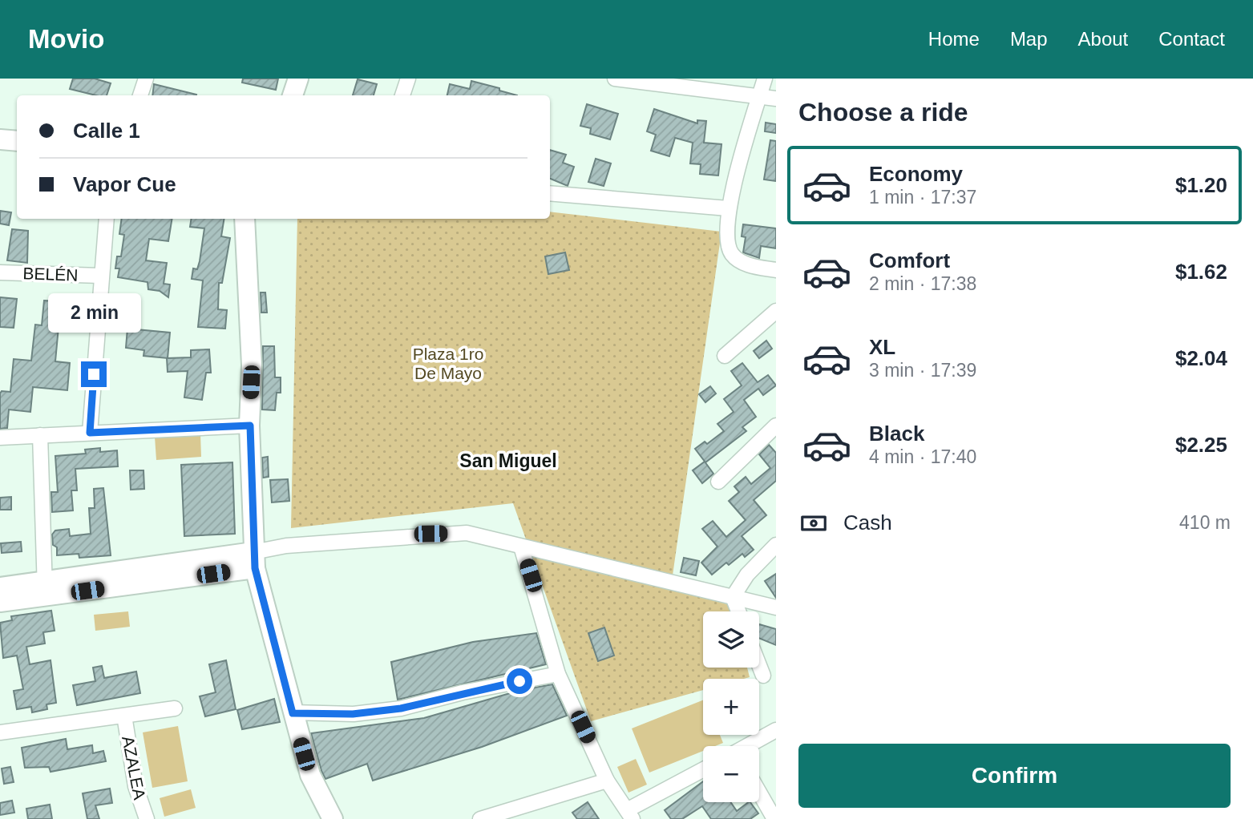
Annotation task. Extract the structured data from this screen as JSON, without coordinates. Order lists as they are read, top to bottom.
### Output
{
  "streets": {
    "street": ["BELÉN", "AZALEA"]
  },
  "districts": ["San Miguel"],
  "parks": ["Plaza 1ro De Mayo"],
  "page": {
    "header": "Movio",
    "nav": [
      "Home",
      "Map",
      "About",
      "Contact"
    ],
    "heading": "Choose a ride",
    "banner": ["Calle 1", "Vapor Cue"],
    "list": [
      {
        "name": "Economy",
        "note": "1 min · 17:37",
        "value": "$1.20"
      },
      {
        "name": "Comfort",
        "note": "2 min · 17:38",
        "value": "$1.62"
      },
      {
        "name": "XL",
        "note": "3 min · 17:39",
        "value": "$2.04"
      },
      {
        "name": "Black",
        "note": "4 min · 17:40",
        "value": "$2.25"
      }
    ],
    "bubble": "2 min",
    "pay": ["Cash", "410 m"],
    "map_buttons": ["+", "−"],
    "buttons": "Confirm"
  }
}
